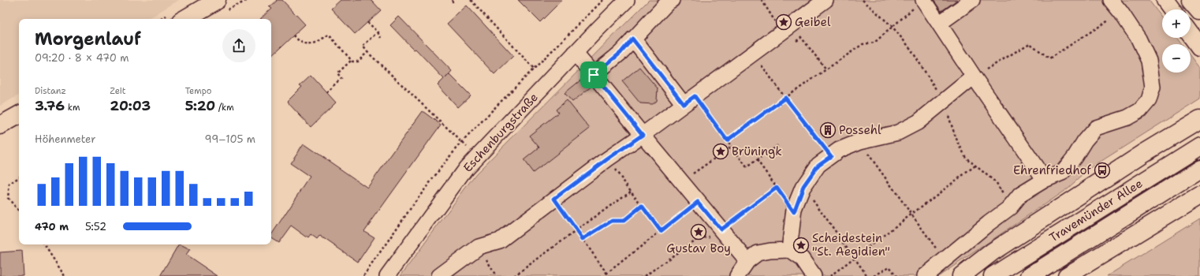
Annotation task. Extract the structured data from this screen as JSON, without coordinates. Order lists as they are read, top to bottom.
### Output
{
  "streets": {
    "main road": ["Travemünder Allee"],
    "street": ["Eschenburgstraße"]
  },
  "places": {
    "place": [
      "Geibel",
      "Brüningk",
      "Gustav Boy",
      "Scheidestein \"St. Aegidien\""
    ],
    "building": ["Possehl"],
    "bus stop": ["Ehrenfriedhof"]
  },
  "page": {
    "map_buttons": ["+", "−"],
    "heading": ["Morgenlauf", "09:20 · 8 × 470 m"],
    "stats": [
      ["Distanz", "3.76 km"],
      ["Zeit", "20:03"],
      ["Tempo", "5:20 /km"]
    ],
    "chart": ["Höhenmeter", "99–105 m"],
    "list": [
      {
        "name": "470 m",
        "note": "5:52"
      }
    ]
  }
}
